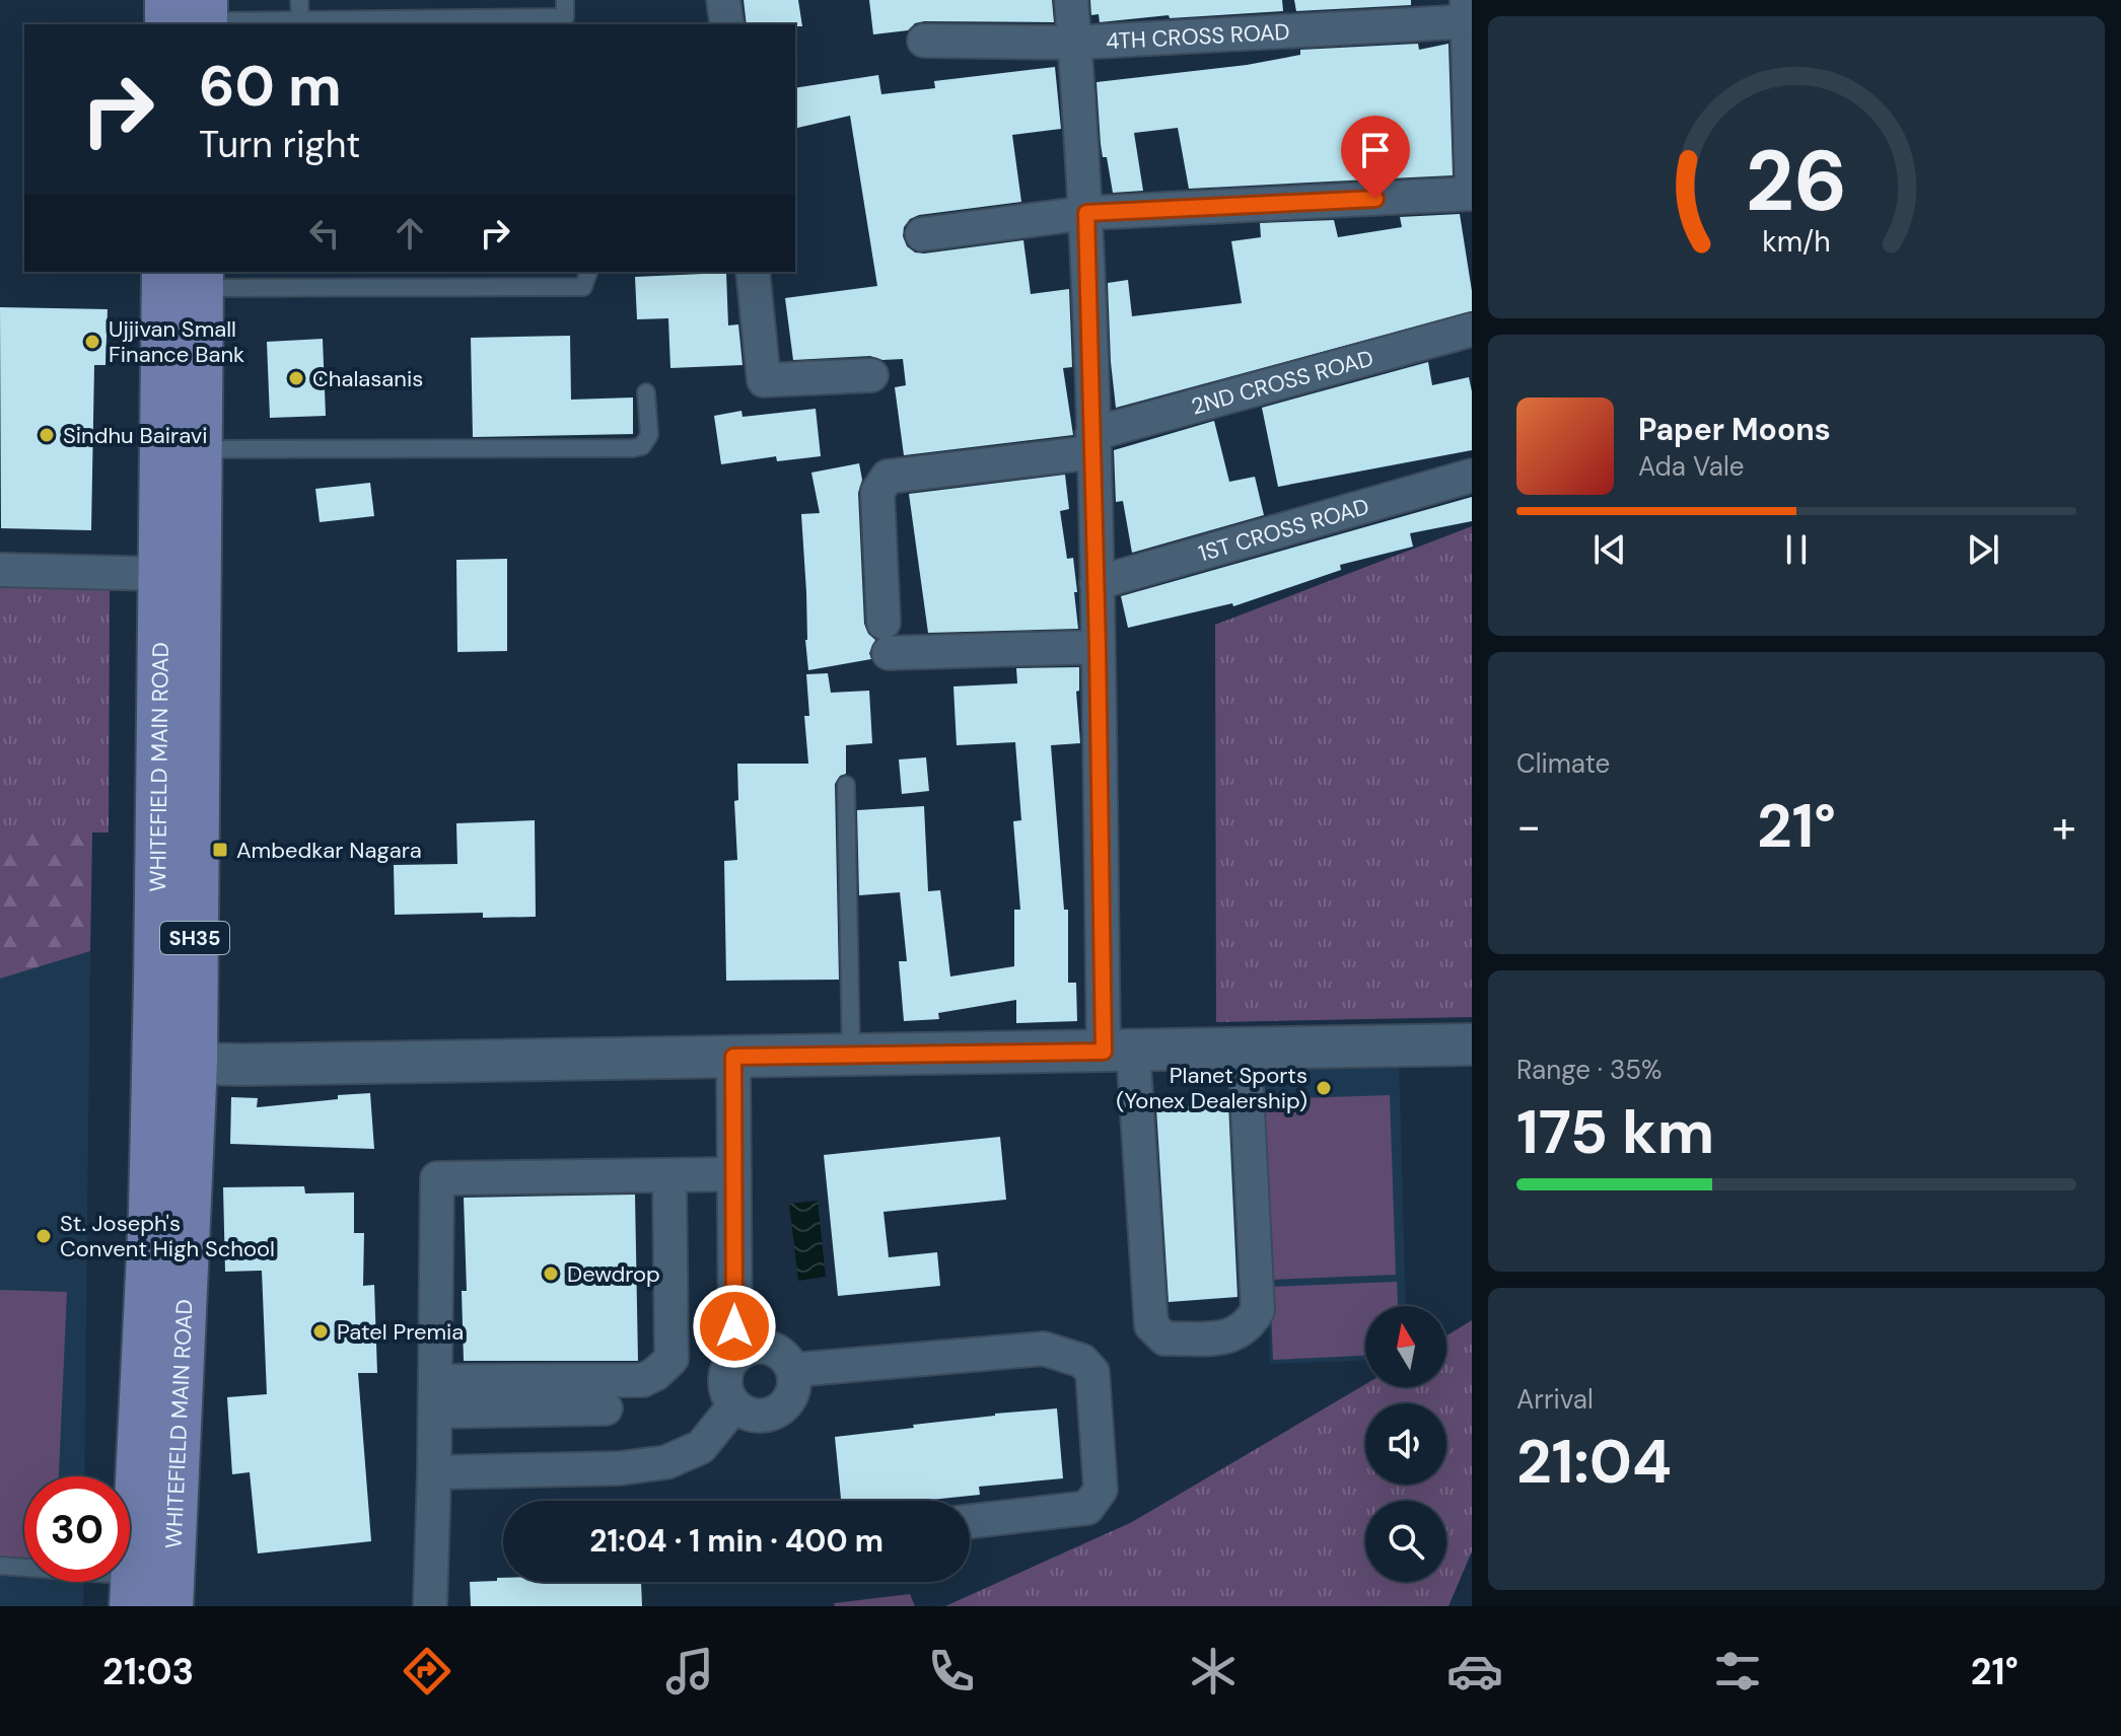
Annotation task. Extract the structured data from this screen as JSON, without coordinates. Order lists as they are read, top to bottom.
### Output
{
  "streets": {
    "main road": ["WHITEFIELD MAIN ROAD", "SH35"],
    "street": ["4TH CROSS ROAD", "2ND CROSS ROAD", "1ST CROSS ROAD"]
  },
  "places": {
    "other": [
      "Ujjivan Small Finance Bank",
      "Chalasanis",
      "Sindhu Bairavi",
      "Planet Sports (Yonex Dealership)",
      "St. Joseph's Convent High School",
      "Dewdrop",
      "Patel Premia"
    ],
    "transit": ["Ambedkar Nagara"]
  },
  "north": "top",
  "page": {
    "turn": ["60 m", "Turn right"],
    "song": ["Paper Moons", "Ada Vale"],
    "tile": [
      "Climate",
      ["Range · 35%", "175 km"],
      ["Arrival", "21:04"]
    ],
    "heat": ["−", "21°", "+"],
    "limit": "30",
    "trip": "21:04 · 1 min · 400 m",
    "tabs": ["21:03", "21°"],
    "gauge": ["26", "km/h"]
  }
}
